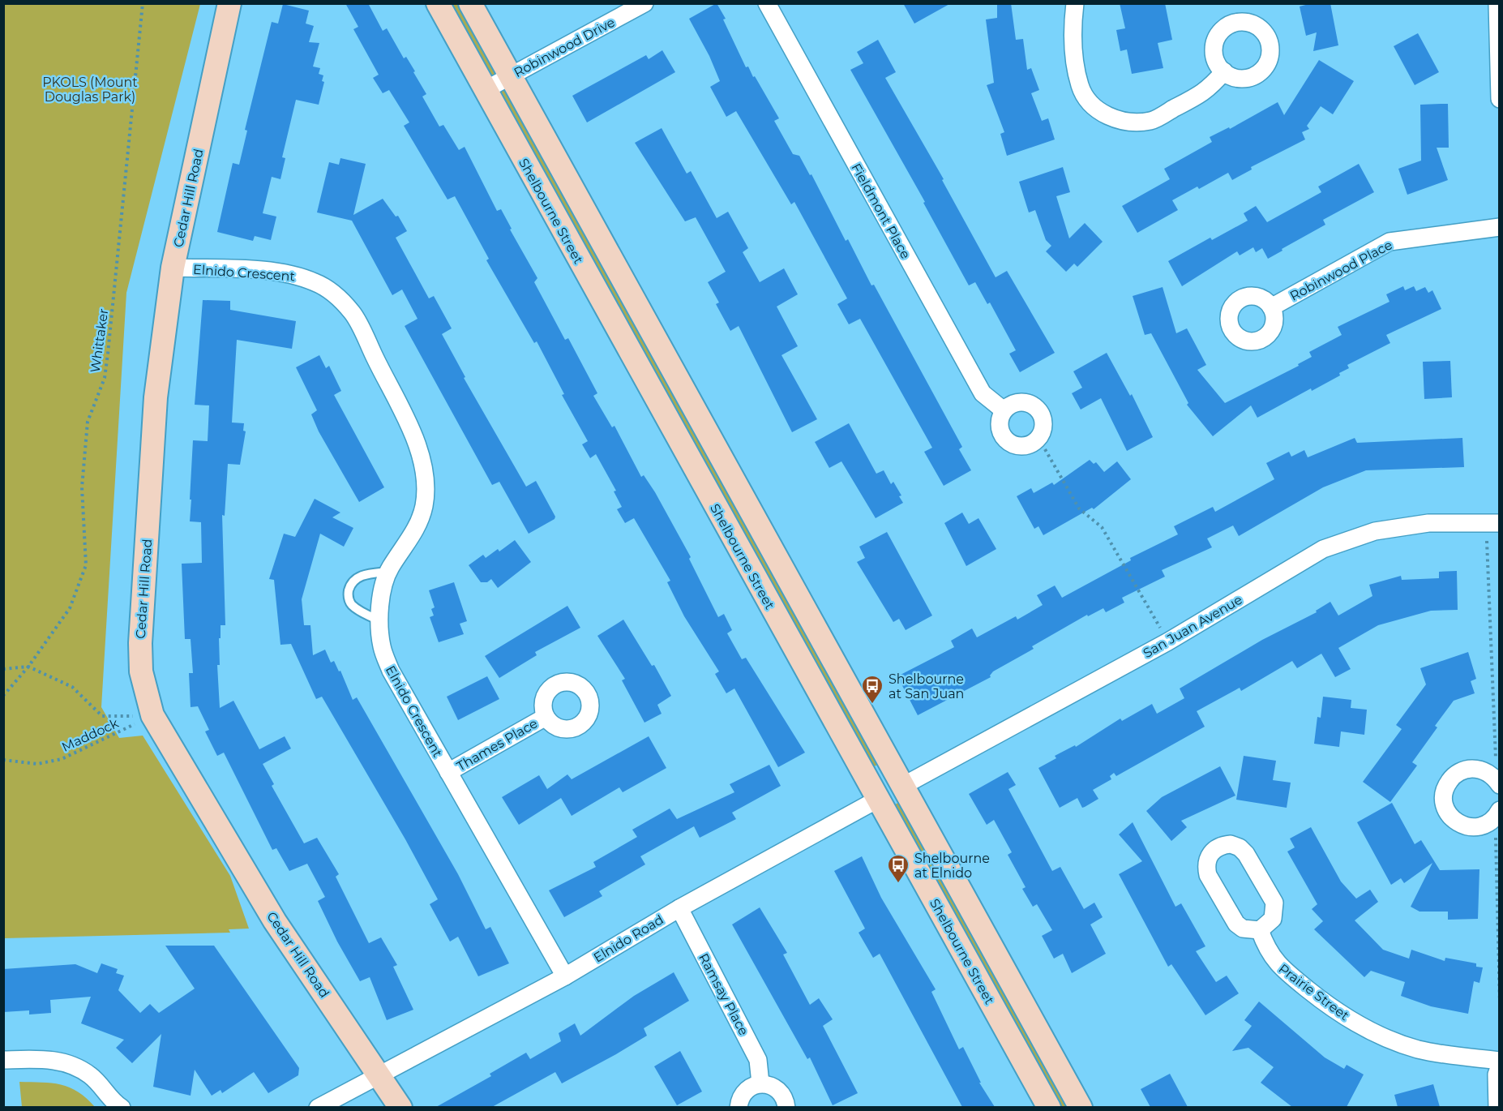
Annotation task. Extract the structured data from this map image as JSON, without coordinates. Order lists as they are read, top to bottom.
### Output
{
  "streets": {
    "main road": ["Cedar Hill Road", "Shelbourne Street"],
    "street": [
      "Robinwood Drive",
      "Fieldmont Place",
      "Robinwood Place",
      "Elnido Crescent",
      "San Juan Avenue",
      "Thames Place",
      "Elnido Road",
      "Prairie Street",
      "Ramsay Place"
    ],
    "path": ["Whittaker", "Maddock"]
  },
  "crossings": [
    ["Robinwood Drive", "Shelbourne Street"],
    ["Cedar Hill Road", "Elnido Crescent"],
    ["Cedar Hill Road", "Maddock"],
    ["Cedar Hill Road", "Elnido Road"],
    ["Shelbourne Street", "San Juan Avenue"],
    ["Shelbourne Street", "Elnido Road"],
    ["Elnido Crescent", "Thames Place"],
    ["Elnido Crescent", "Elnido Road"],
    ["Elnido Road", "Ramsay Place"]
  ],
  "parks": ["PKOLS (Mount Douglas Park)"],
  "places": {
    "bus stop": ["Shelbourne at San Juan", "Shelbourne at Elnido"]
  }
}
